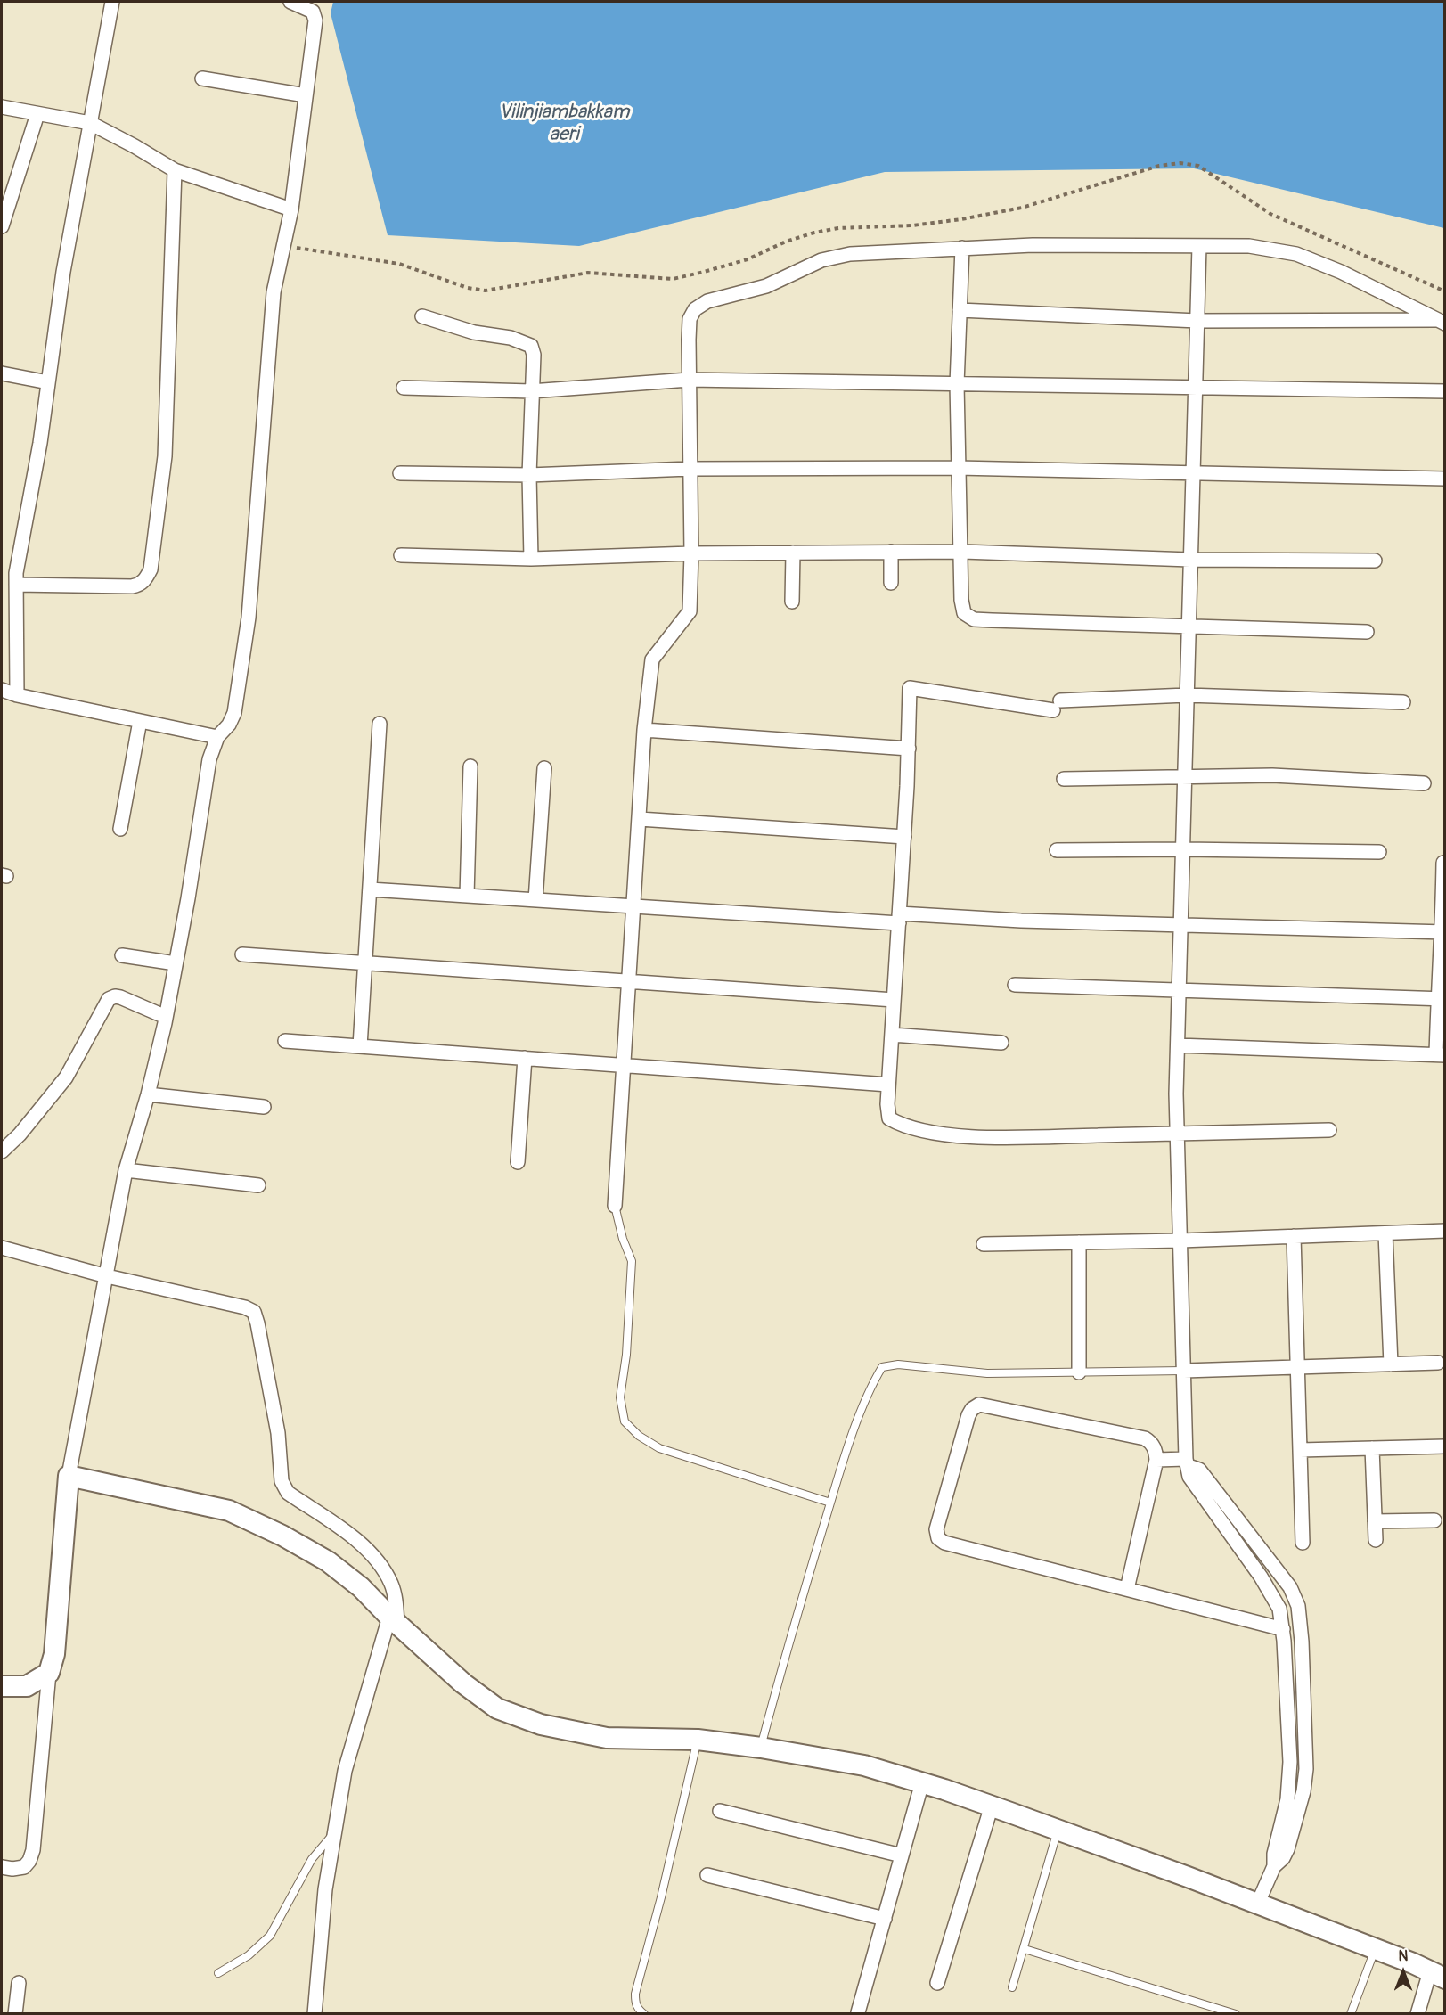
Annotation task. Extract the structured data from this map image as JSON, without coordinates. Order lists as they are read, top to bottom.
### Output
{
  "water": ["Vilinjiambakkam aeri"],
  "north": "top"
}
